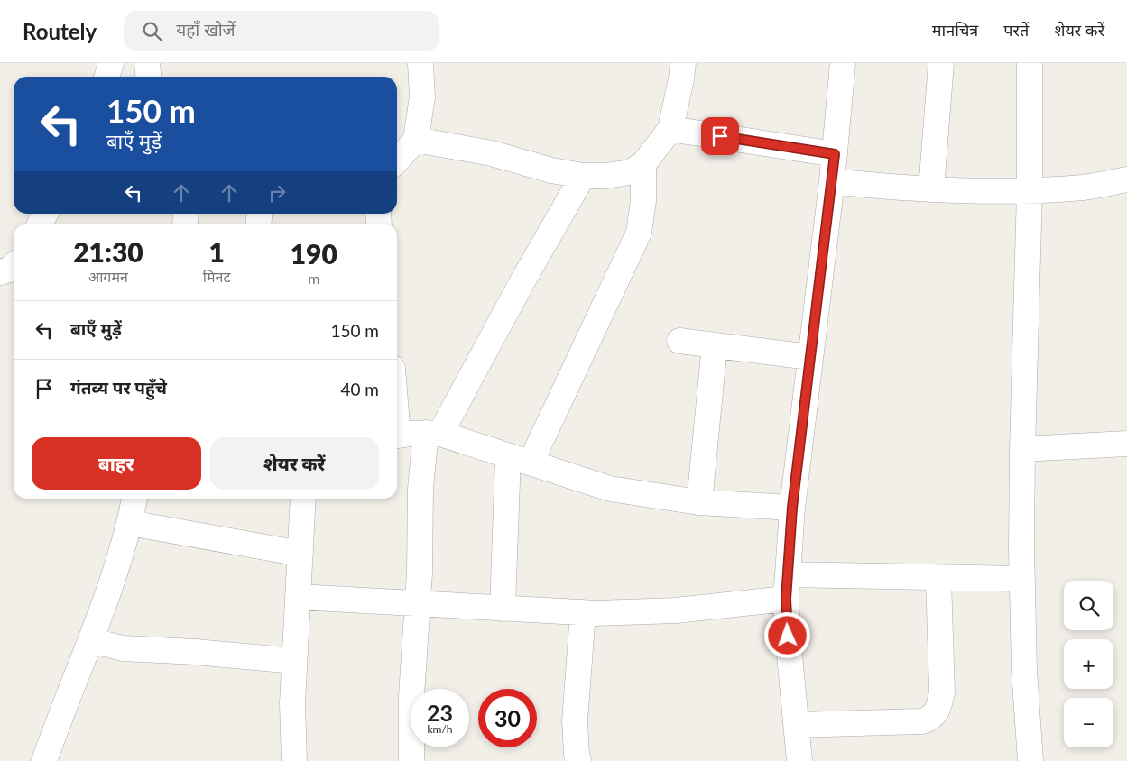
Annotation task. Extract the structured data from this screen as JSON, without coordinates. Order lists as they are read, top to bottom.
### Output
{
  "page": {
    "header": "Routely",
    "search": "यहाँ खोजें",
    "nav": ["मानचित्र", "परतें", "शेयर करें"],
    "turn": ["150 m", "बाएँ मुड़ें"],
    "eta": [
      "21:30",
      "आगमन",
      "1",
      "मिनट",
      "190",
      "m"
    ],
    "list": [
      {
        "name": "बाएँ मुड़ें",
        "value": "150 m"
      },
      {
        "name": "गंतव्य पर पहुँचे",
        "value": "40 m"
      }
    ],
    "buttons": ["बाहर", "शेयर करें"],
    "map_buttons": ["+", "−"],
    "speed": "23 km/h",
    "limit": "30"
  }
}
